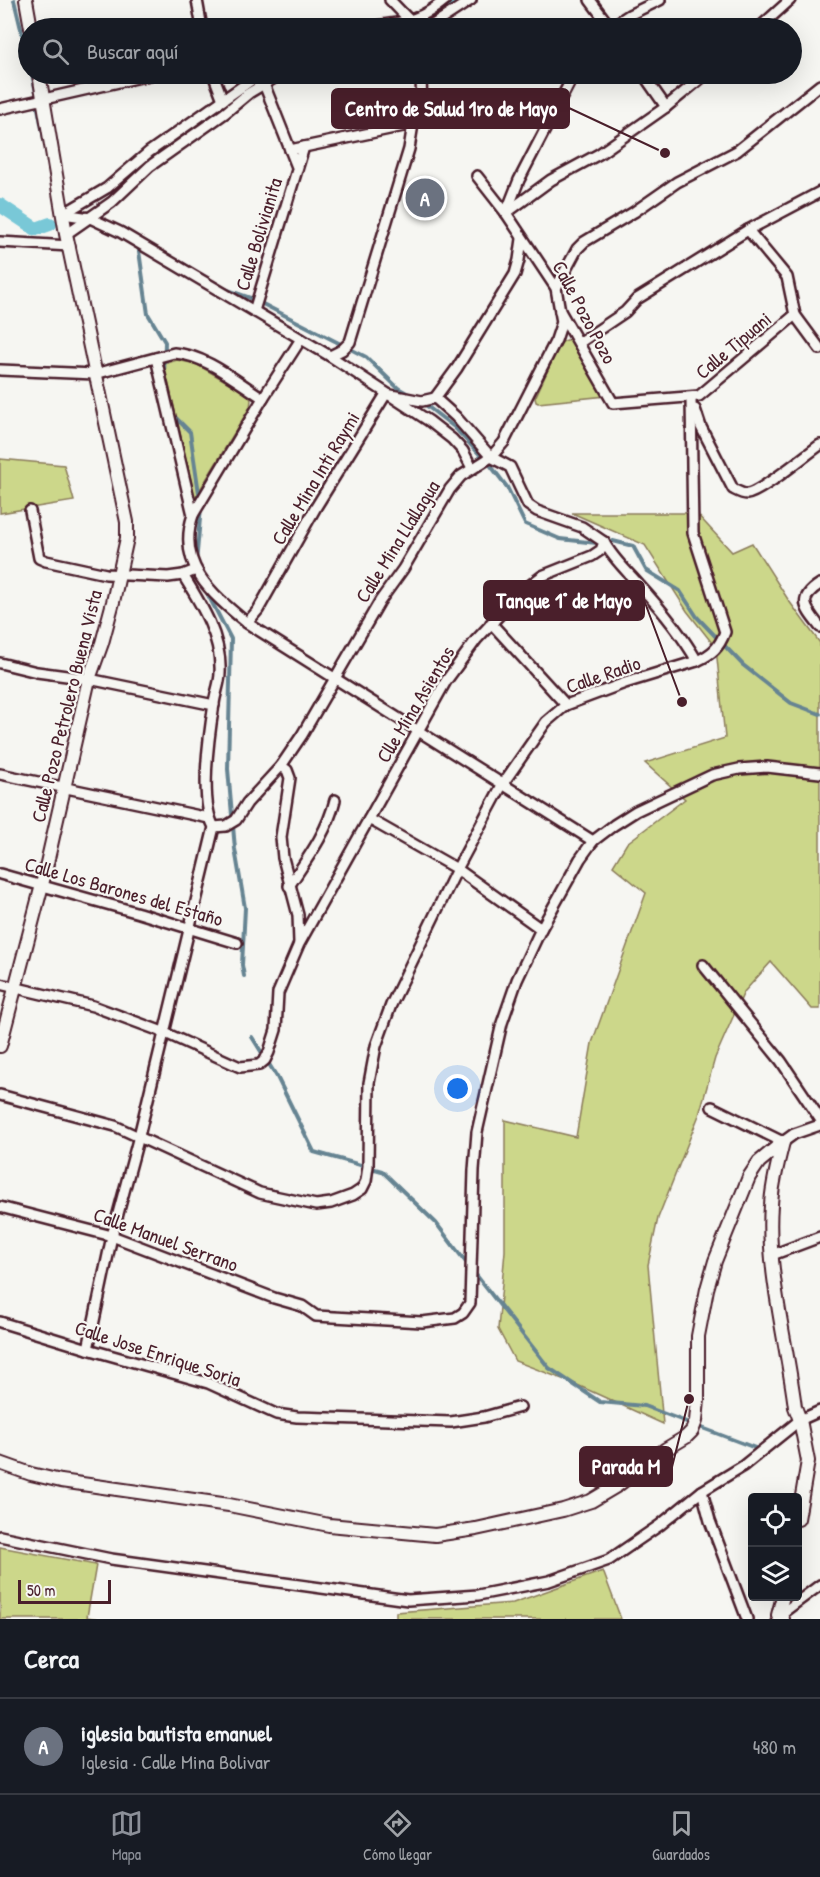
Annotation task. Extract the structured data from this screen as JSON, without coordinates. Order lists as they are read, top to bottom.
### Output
{
  "streets": {
    "street": [
      "Calle Bolivianita",
      "Calle Pozo Pozo",
      "Calle Tipuani",
      "Calle Mina Inti Raymi",
      "Calle Mina Llallagua",
      "Calle Radio",
      "Clle Mina Asientos",
      "Calle Pozo Petrolero Buena Vista",
      "Calle Los Barones del Estaño",
      "Calle Manuel Serrano",
      "Calle Jose Enrique Soria"
    ]
  },
  "crossings": [
    ["Calle Pozo Pozo", "Calle Tipuani"],
    ["Calle Pozo Pozo", "Calle Mina Llallagua"],
    ["Calle Pozo Pozo", "Calle Radio"],
    ["Calle Tipuani", "Calle Radio"],
    ["Calle Pozo Petrolero Buena Vista", "Calle Los Barones del Estaño"]
  ],
  "places": ["Centro de Salud 1ro de Mayo", "Tanque 1° de Mayo", "Parada M"],
  "scale_bar": "50 m",
  "page": {
    "search": "Buscar aquí",
    "pins": "A",
    "scale": "50 m",
    "heading": "Cerca",
    "list": [
      {
        "mark": "A",
        "name": "iglesia bautista emanuel",
        "note": "Iglesia · Calle Mina Bolivar",
        "value": "480 m"
      }
    ],
    "nav": ["Mapa", "Cómo llegar", "Guardados"]
  }
}
